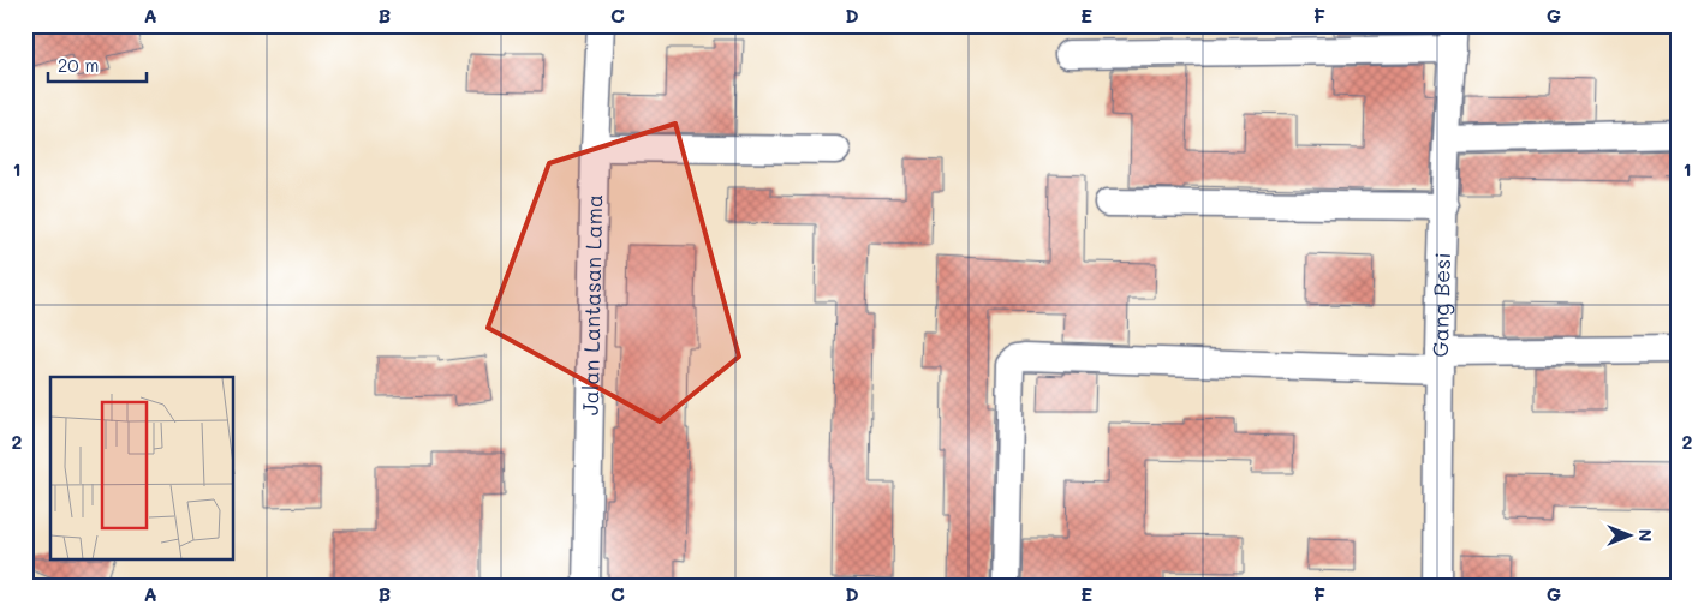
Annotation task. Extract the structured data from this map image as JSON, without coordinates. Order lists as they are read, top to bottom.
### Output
{
  "streets": {
    "street": ["Jalan Lantasan Lama", "Gang Besi"]
  },
  "scale_bar": "20 m",
  "north": "right",
  "grid": {
    "columns": [
      "A",
      "B",
      "C",
      "D",
      "E",
      "F",
      "G"
    ],
    "rows": ["1", "2"]
  }
}
